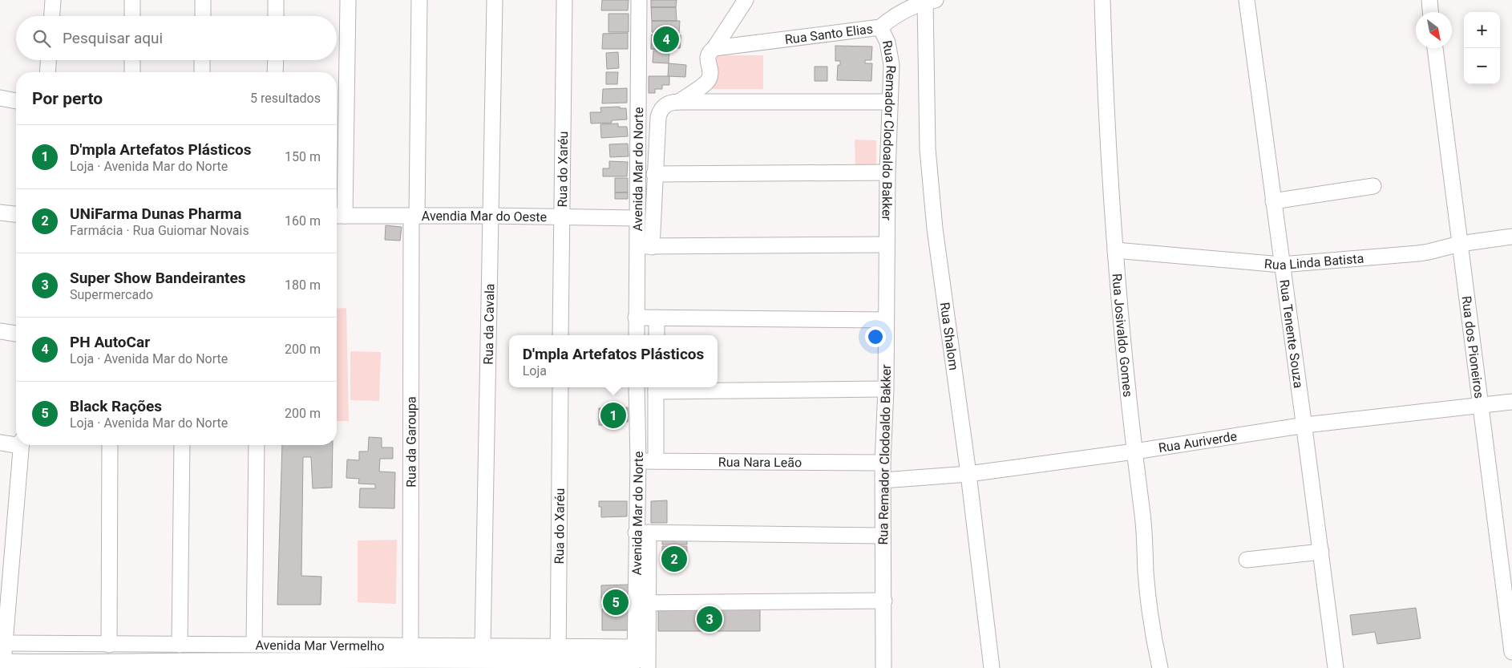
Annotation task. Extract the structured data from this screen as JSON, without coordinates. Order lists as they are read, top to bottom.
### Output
{
  "streets": {
    "street": [
      "Rua Santo Elias",
      "Rua Remador Clodoaldo Bakker",
      "Rua do Xaréu",
      "Avenida Mar do Norte",
      "Avendia Mar do Oeste",
      "Rua Linda Batista",
      "Rua da Cavala",
      "Rua Tenente Souza",
      "Rua Josivaldo Gomes",
      "Rua Shalom",
      "Rua dos Pioneiros",
      "Rua da Garoupa",
      "Rua Auriverde",
      "Rua Nara Leão",
      "Avenida Mar Vermelho"
    ]
  },
  "crossings": [
    ["Rua Santo Elias", "Rua Remador Clodoaldo Bakker"],
    ["Rua Santo Elias", "Rua Shalom"],
    ["Rua Remador Clodoaldo Bakker", "Rua Auriverde"],
    ["Rua Remador Clodoaldo Bakker", "Rua Nara Leão"],
    ["Rua do Xaréu", "Avendia Mar do Oeste"],
    ["Rua do Xaréu", "Avenida Mar Vermelho"],
    ["Avenida Mar do Norte", "Avendia Mar do Oeste"],
    ["Avenida Mar do Norte", "Rua Nara Leão"],
    ["Avenida Mar do Norte", "Avenida Mar Vermelho"],
    ["Avendia Mar do Oeste", "Rua da Cavala"],
    ["Avendia Mar do Oeste", "Rua da Garoupa"],
    ["Rua Linda Batista", "Rua Tenente Souza"],
    ["Rua Linda Batista", "Rua Josivaldo Gomes"],
    ["Rua Linda Batista", "Rua dos Pioneiros"],
    ["Rua da Cavala", "Avenida Mar Vermelho"],
    ["Rua Tenente Souza", "Rua Auriverde"],
    ["Rua Josivaldo Gomes", "Rua Auriverde"],
    ["Rua Shalom", "Rua Auriverde"],
    ["Rua dos Pioneiros", "Rua Auriverde"],
    ["Rua da Garoupa", "Avenida Mar Vermelho"]
  ],
  "north": "bottom right",
  "page": {
    "map_buttons": ["+", "−"],
    "search": "Pesquisar aqui",
    "pins": [
      "4",
      "1",
      "2",
      "5",
      "3"
    ],
    "heading": ["Por perto", "5 resultados"],
    "list": [
      {
        "mark": "1",
        "name": "D'mpla Artefatos Plásticos",
        "note": "Loja · Avenida Mar do Norte",
        "value": "150 m"
      },
      {
        "mark": "2",
        "name": "UNiFarma Dunas Pharma",
        "note": "Farmácia · Rua Guiomar Novais",
        "value": "160 m"
      },
      {
        "mark": "3",
        "name": "Super Show Bandeirantes",
        "note": "Supermercado",
        "value": "180 m"
      },
      {
        "mark": "4",
        "name": "PH AutoCar",
        "note": "Loja · Avenida Mar do Norte",
        "value": "200 m"
      },
      {
        "mark": "5",
        "name": "Black Rações",
        "note": "Loja · Avenida Mar do Norte",
        "value": "200 m"
      }
    ],
    "popup": ["D'mpla Artefatos Plásticos", "Loja"]
  }
}
